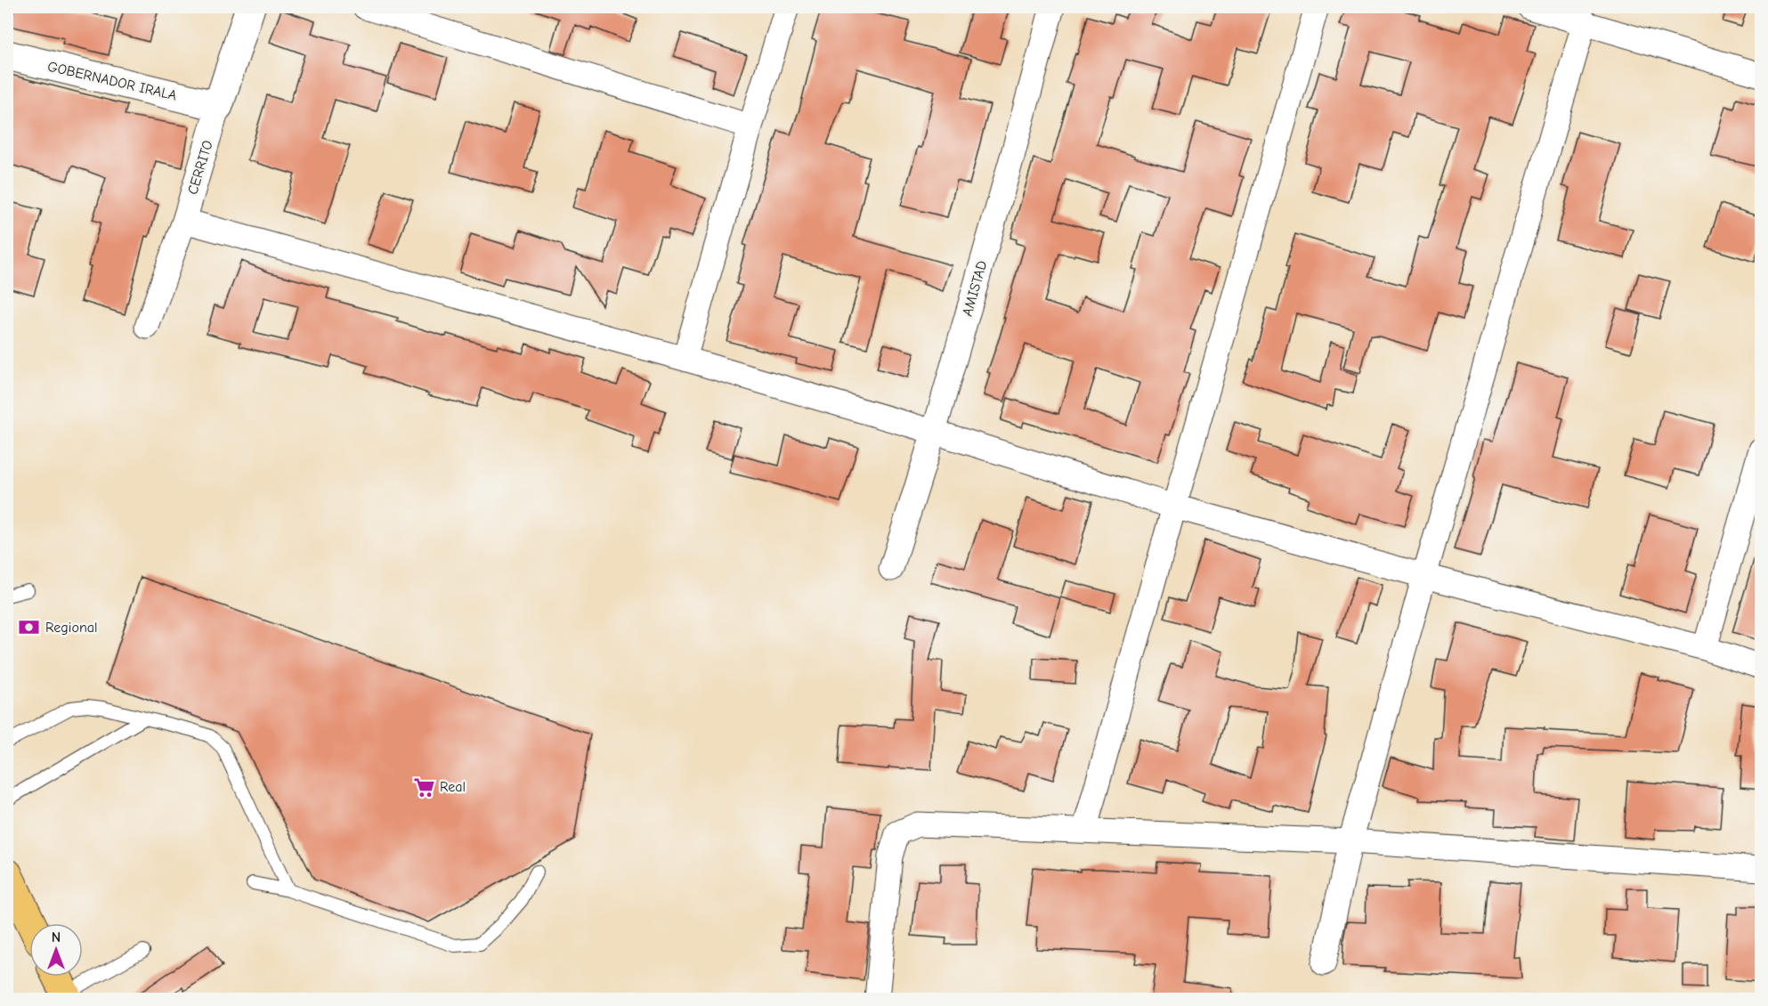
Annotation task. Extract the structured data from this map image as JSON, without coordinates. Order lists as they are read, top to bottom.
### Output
{
  "streets": {
    "street": ["GOBERNADOR IRALA", "CERRITO", "AMISTAD"]
  },
  "crossings": [
    ["GOBERNADOR IRALA", "CERRITO"]
  ],
  "places": {
    "bank": ["Regional"],
    "supermarket": ["Real"]
  },
  "north": "top"
}
